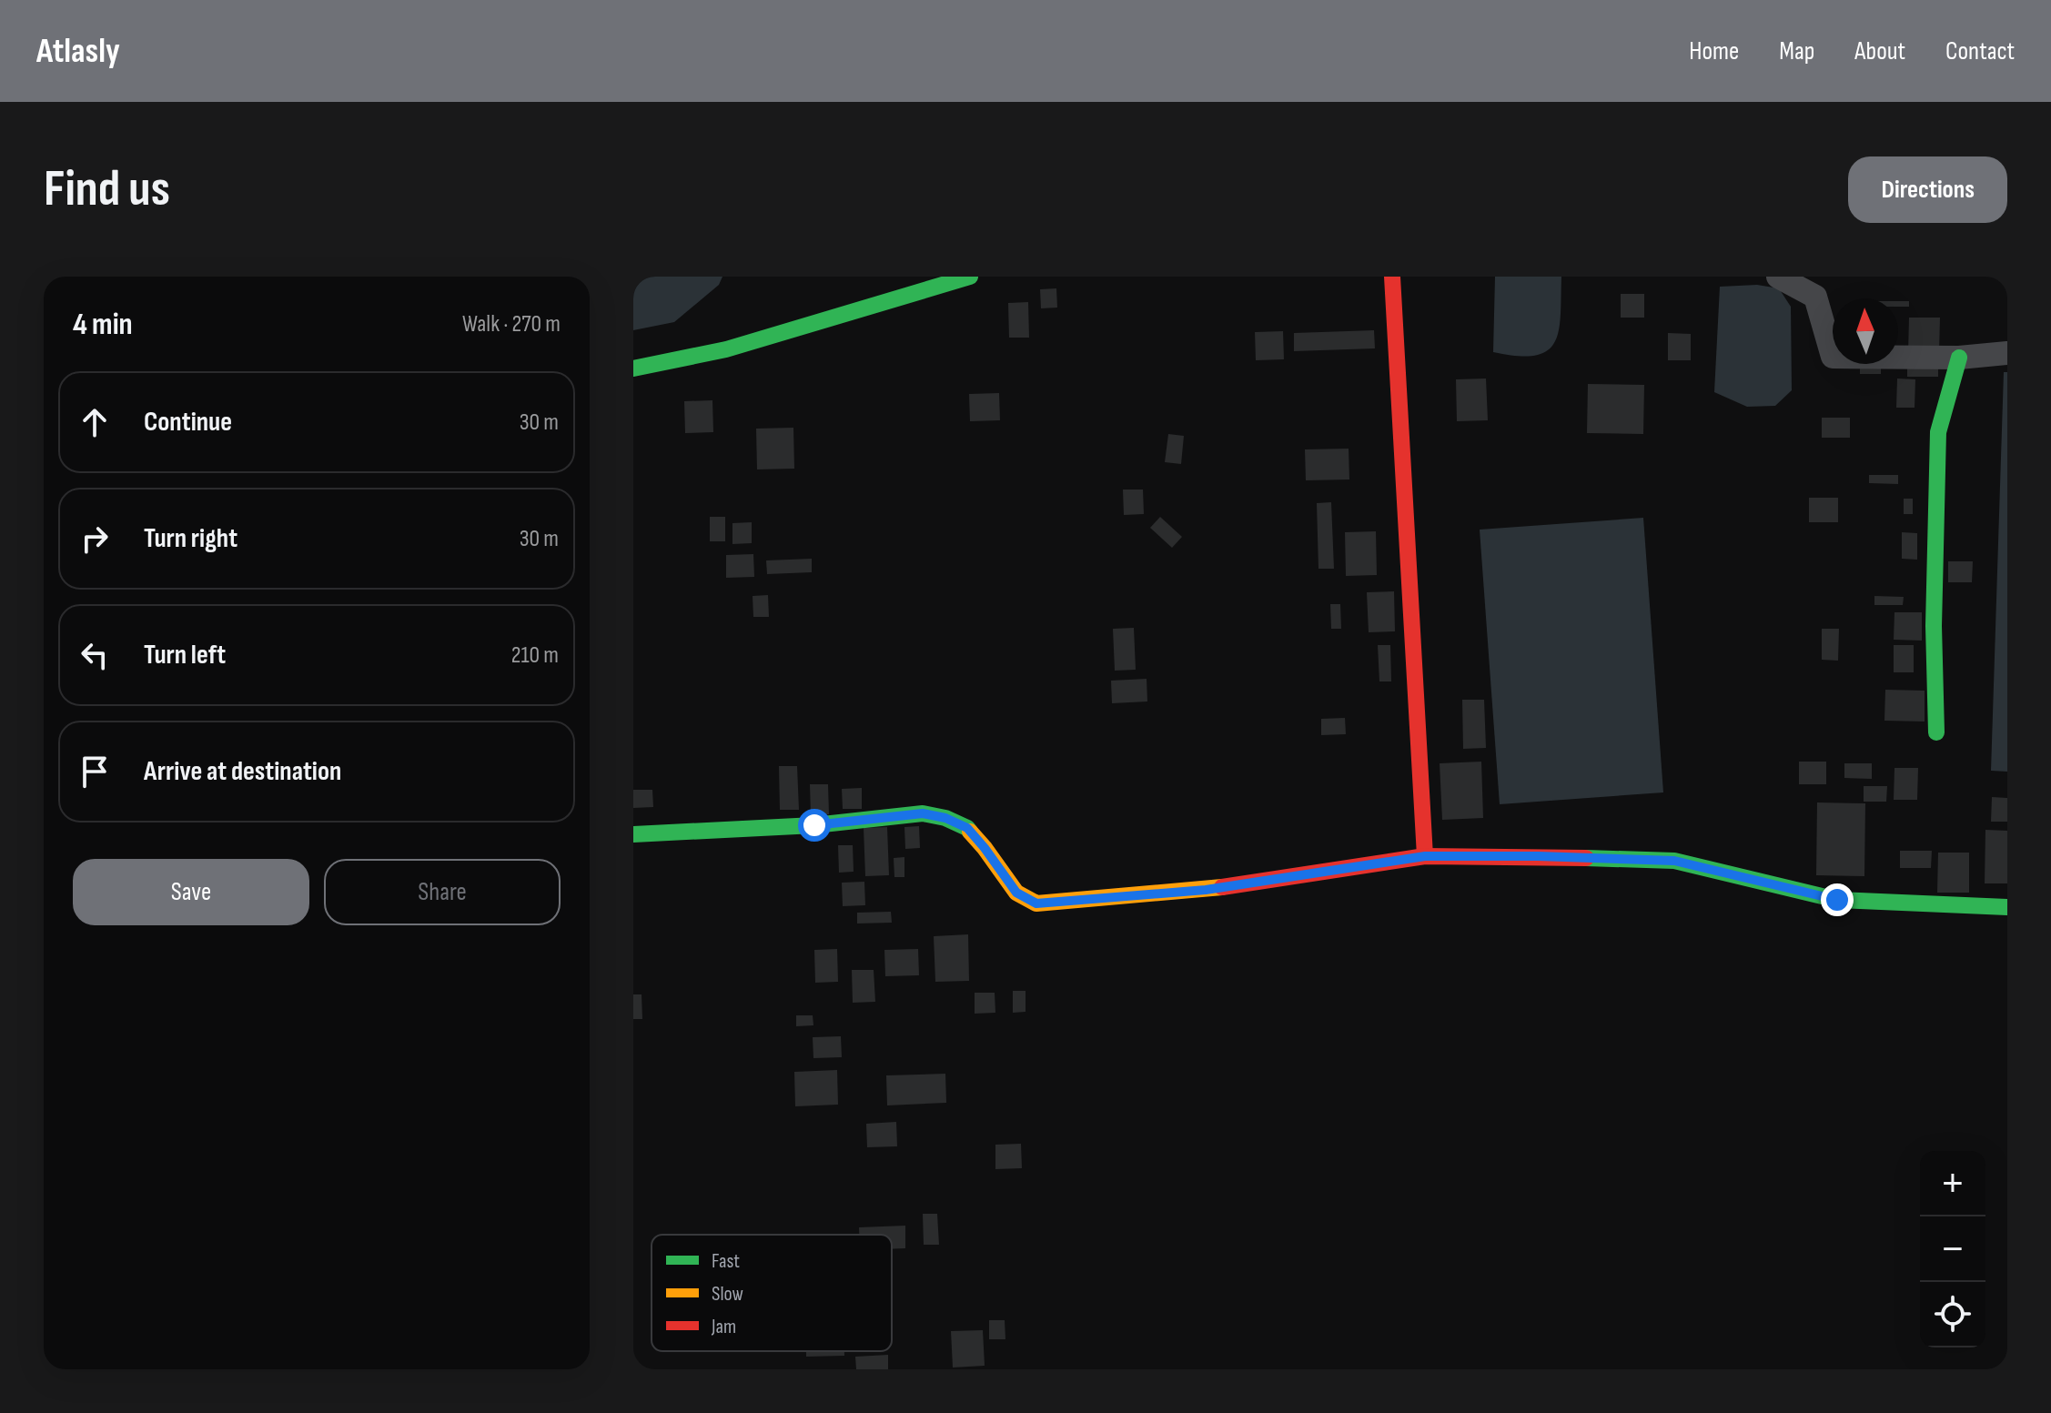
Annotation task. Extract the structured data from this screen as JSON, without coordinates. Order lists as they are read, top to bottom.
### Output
{
  "legend": ["Fast", "Slow", "Jam"],
  "north": "top",
  "page": {
    "header": "Atlasly",
    "nav": [
      "Home",
      "Map",
      "About",
      "Contact"
    ],
    "buttons": [
      "Directions",
      ["Save", "Share"]
    ],
    "title": "Find us",
    "heading": ["4 min", "Walk · 270 m"],
    "list": [
      ["Continue", "30 m"],
      ["Turn right", "30 m"],
      ["Turn left", "210 m"],
      "Arrive at destination"
    ],
    "map_buttons": ["+", "−"]
  }
}
